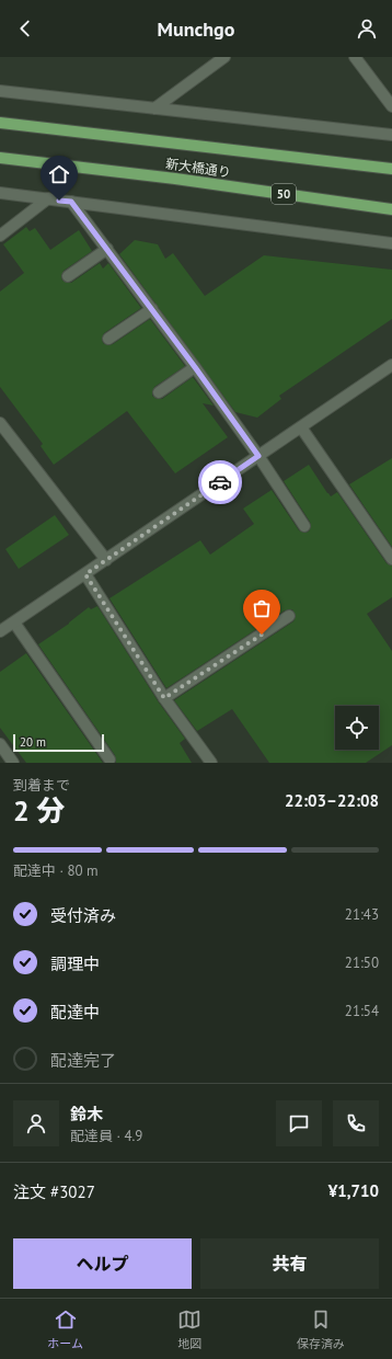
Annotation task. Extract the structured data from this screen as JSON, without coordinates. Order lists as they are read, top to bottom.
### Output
{
  "streets": {
    "main road": ["新大橋通り", "50"]
  },
  "scale_bar": "20 m",
  "page": {
    "header": "Munchgo",
    "scale": "20 m",
    "heading": ["2 分", "到着まで", "22:03–22:08"],
    "panel": [
      "鈴木",
      "配達員 · 4.9",
      "注文 #3027",
      "¥1,710"
    ],
    "bar": "配達中 · 80 m",
    "list": [
      ["受付済み", "21:43"],
      ["調理中", "21:50"],
      ["配達中", "21:54"],
      "配達完了"
    ],
    "buttons": ["ヘルプ", "共有"],
    "tabs": ["ホーム", "地図", "保存済み"]
  }
}
